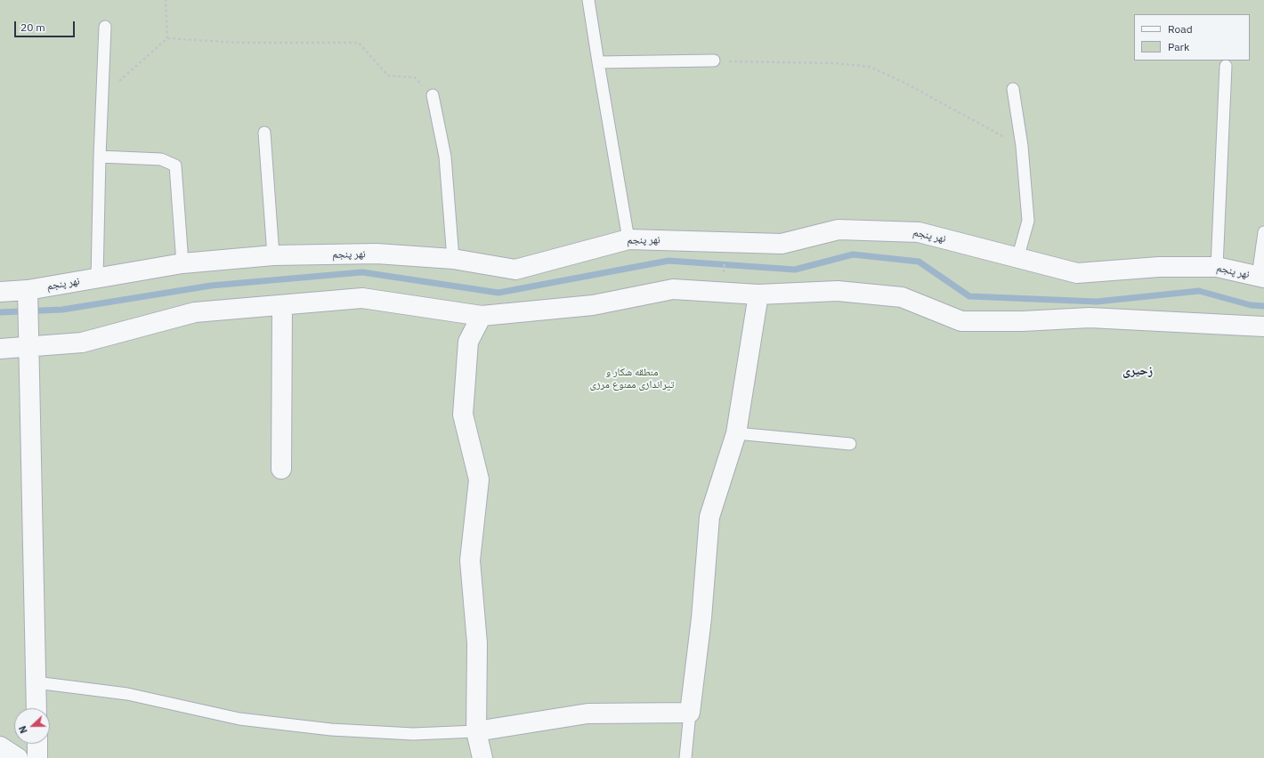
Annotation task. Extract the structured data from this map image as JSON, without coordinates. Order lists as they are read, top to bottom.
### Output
{
  "streets": {
    "street": ["نهر پنجم"]
  },
  "districts": ["زحیری"],
  "parks": ["منطقه شکار و تیراندازی ممنوع مرزی"],
  "legend": ["Road", "Park"],
  "scale_bar": "20 m",
  "north": "left"
}
